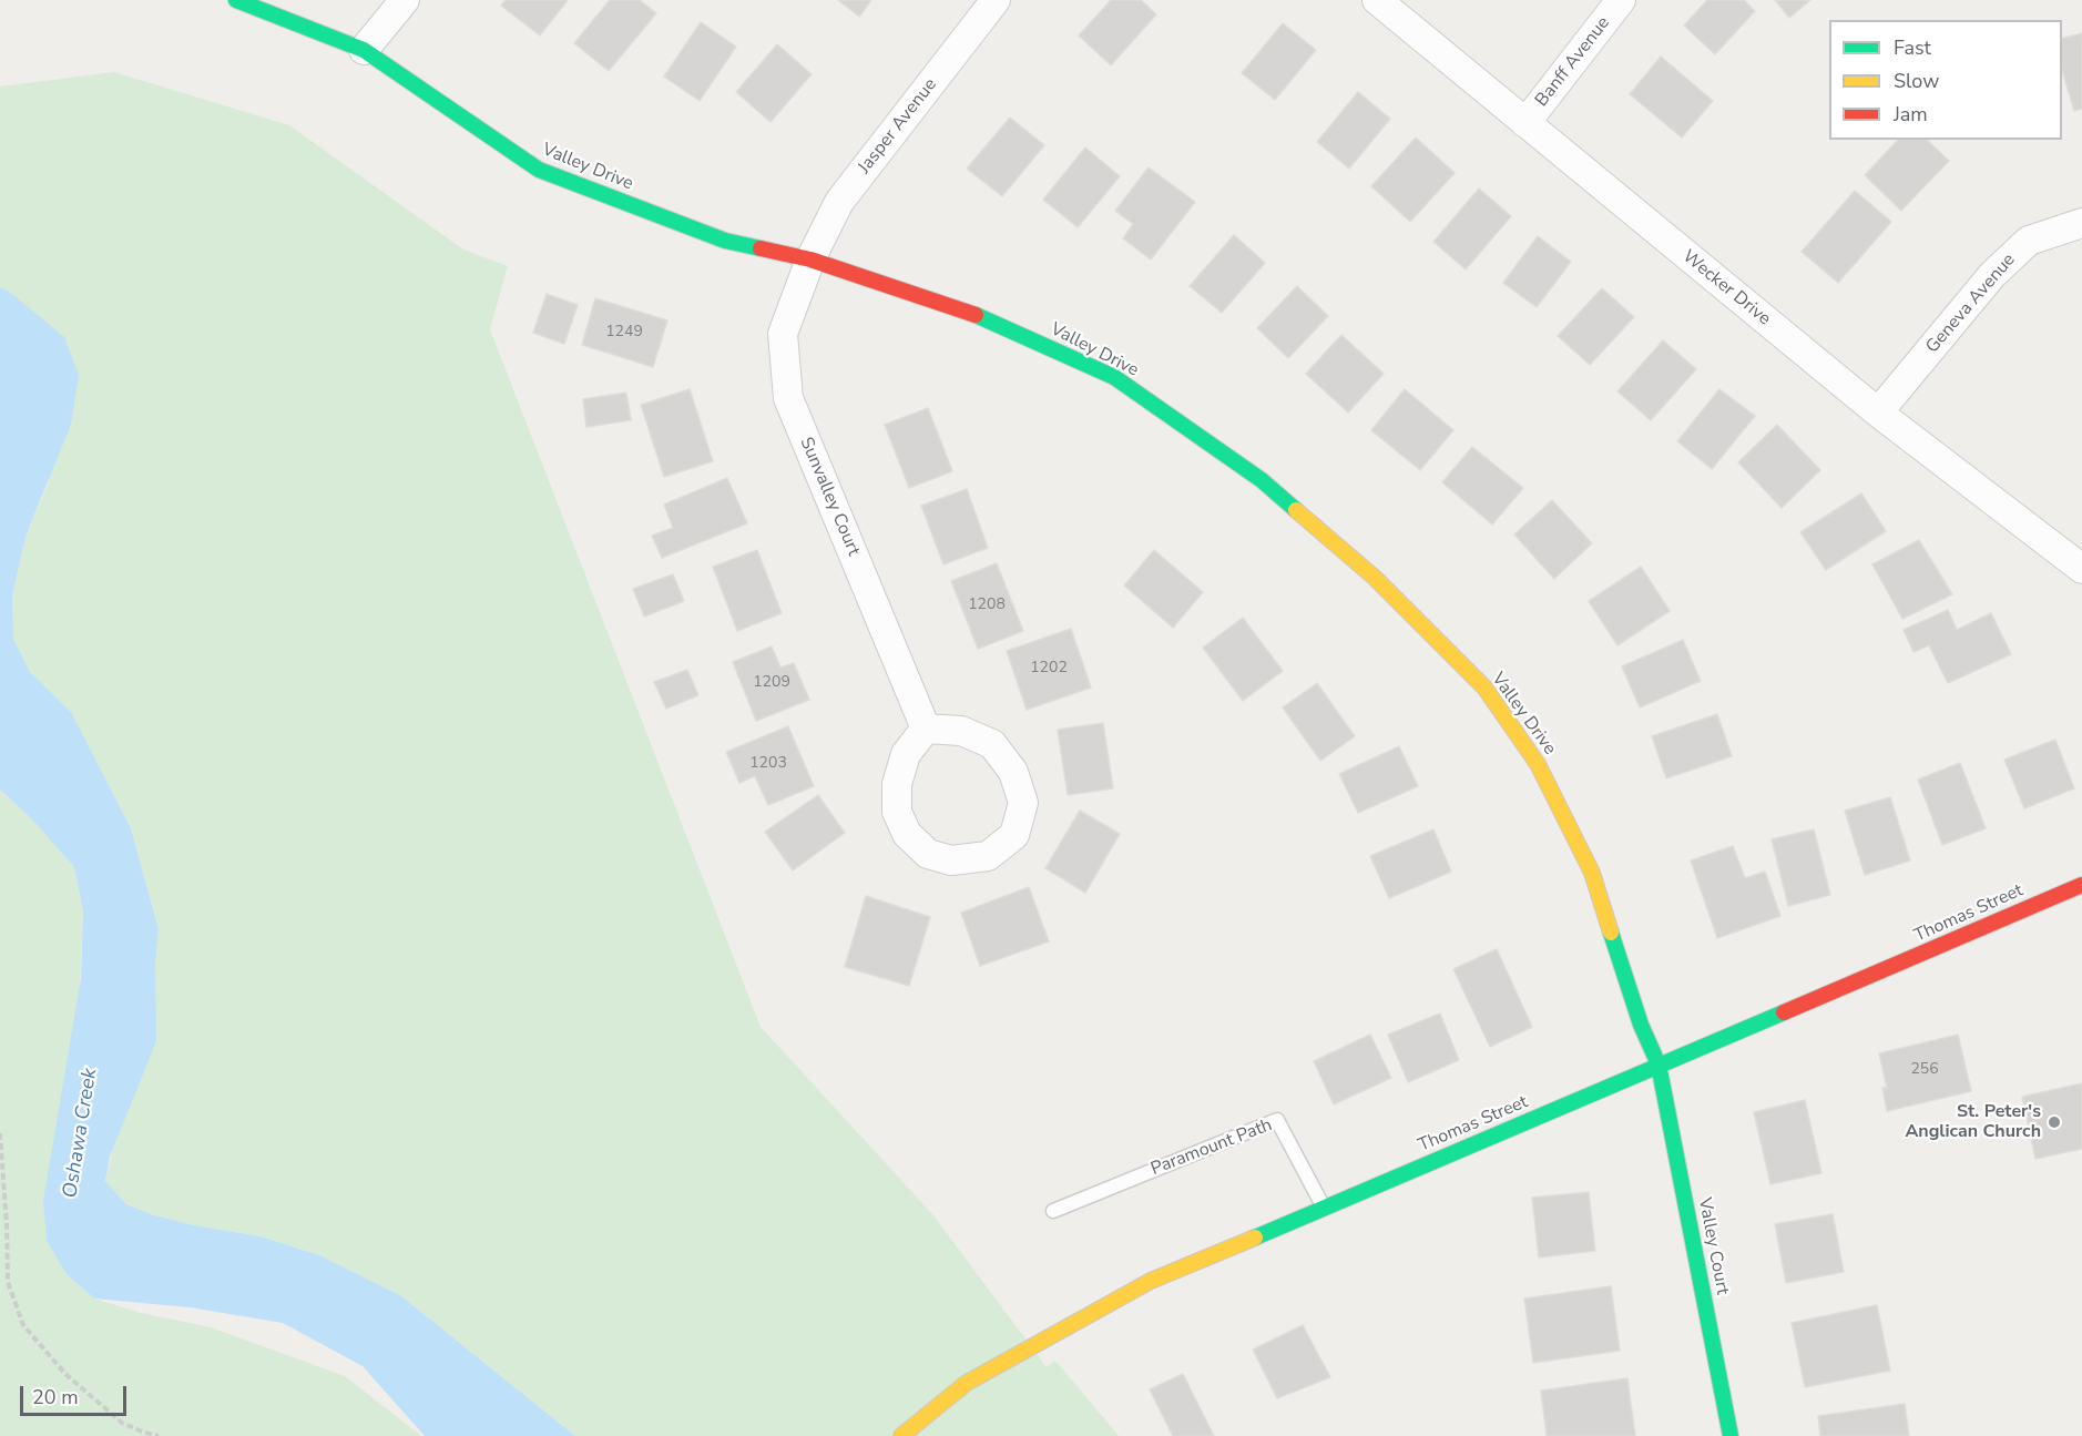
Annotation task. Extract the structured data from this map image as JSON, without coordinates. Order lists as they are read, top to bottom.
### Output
{
  "streets": {
    "street": [
      "Banff Avenue",
      "Jasper Avenue",
      "Valley Drive",
      "Wecker Drive",
      "Geneva Avenue",
      "Sunvalley Court",
      "Thomas Street",
      "Valley Court"
    ],
    "lane": ["Paramount Path"]
  },
  "crossings": [
    ["Banff Avenue", "Wecker Drive"],
    ["Jasper Avenue", "Valley Drive"],
    ["Jasper Avenue", "Sunvalley Court"],
    ["Valley Drive", "Sunvalley Court"],
    ["Valley Drive", "Thomas Street"],
    ["Valley Drive", "Valley Court"],
    ["Wecker Drive", "Geneva Avenue"],
    ["Thomas Street", "Paramount Path"],
    ["Thomas Street", "Valley Court"]
  ],
  "water": ["Oshawa Creek"],
  "places": ["St. Peter's Anglican Church"],
  "house_numbers": [
    "1249",
    "1208",
    "1202",
    "1209",
    "1203",
    "256"
  ],
  "legend": ["Fast", "Slow", "Jam"],
  "scale_bar": "20 m"
}
